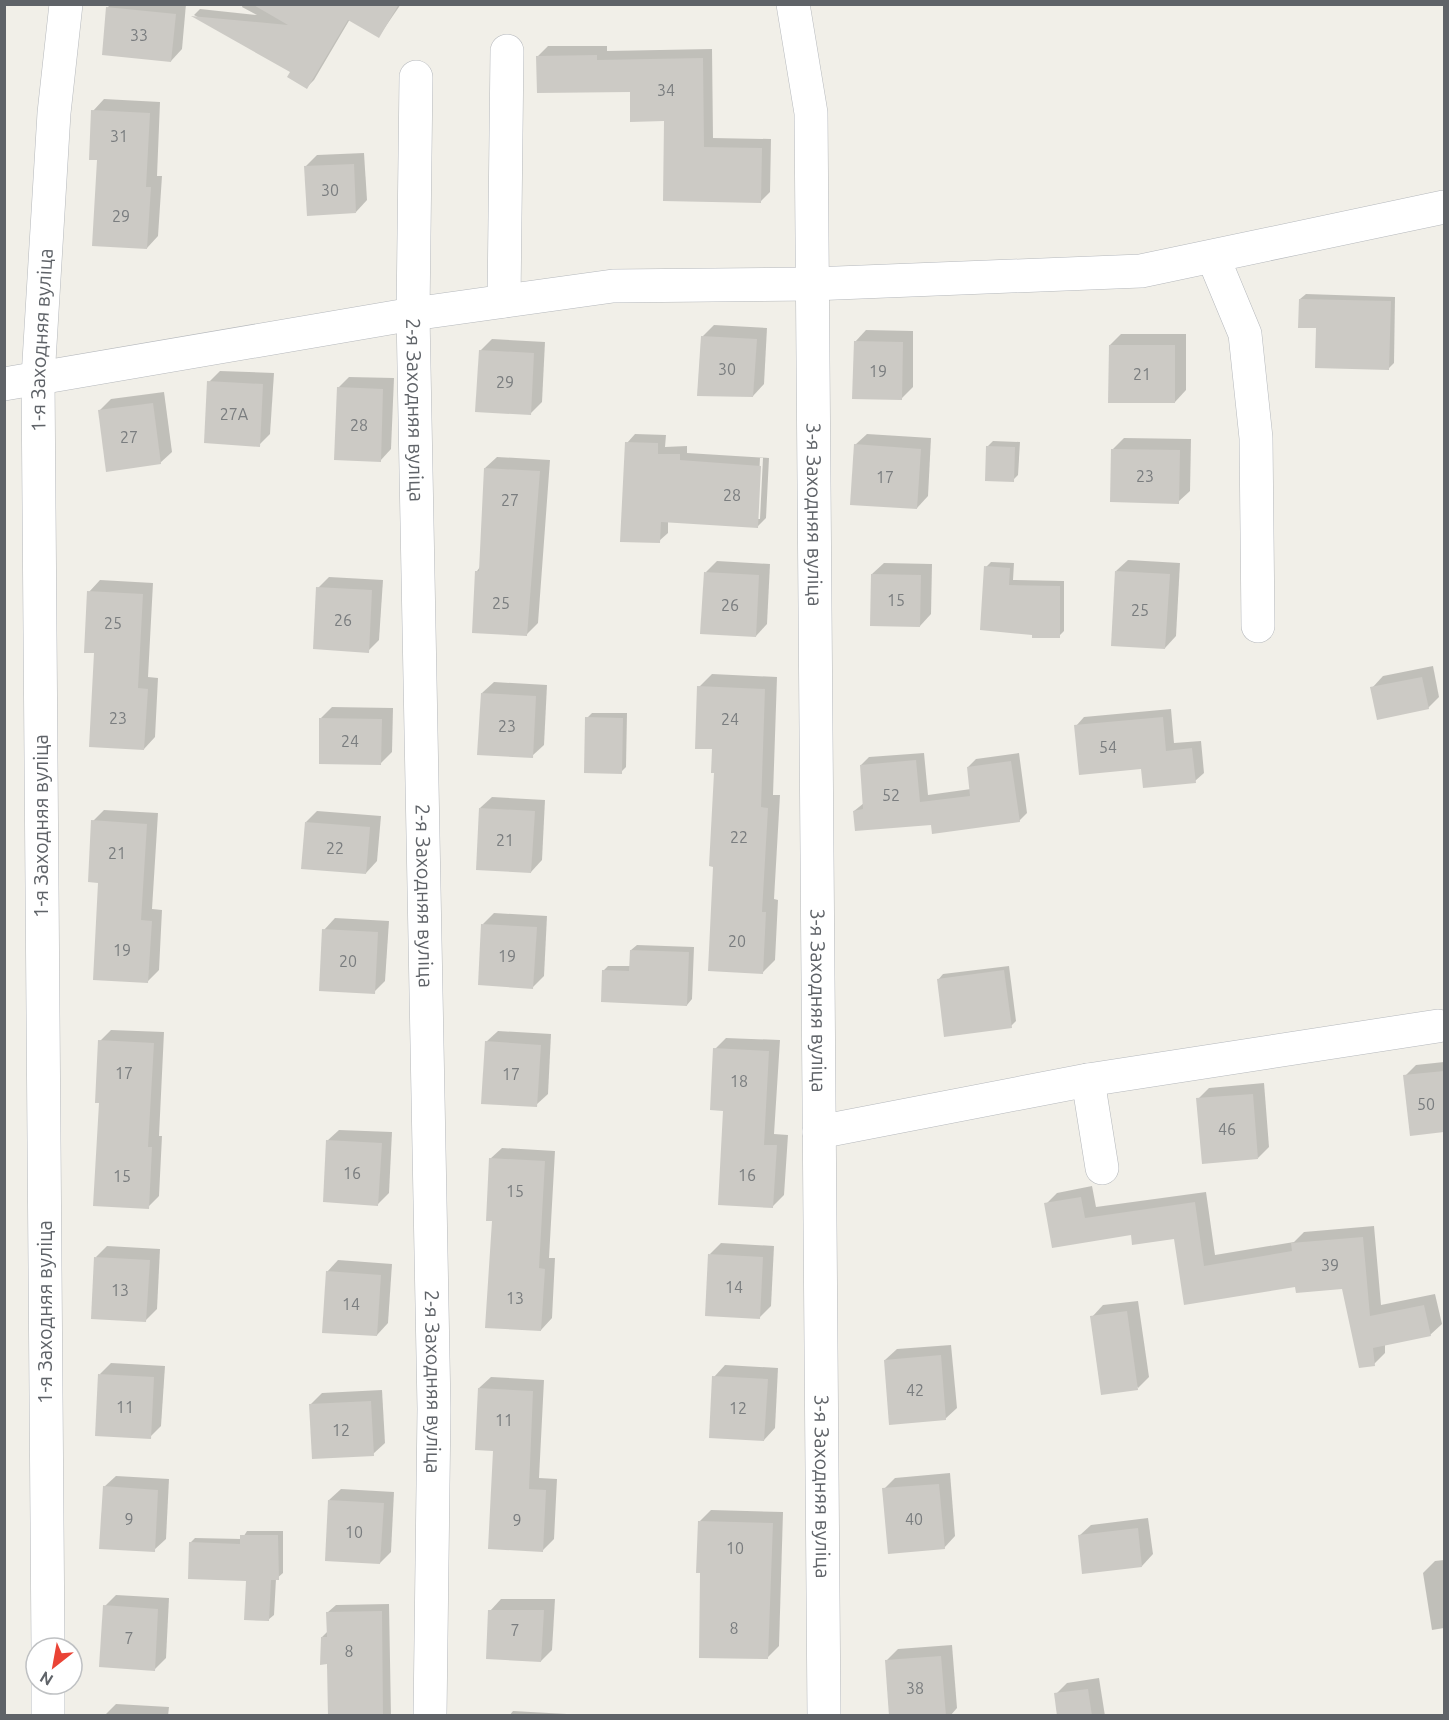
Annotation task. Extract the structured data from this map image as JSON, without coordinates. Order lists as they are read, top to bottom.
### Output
{
  "streets": {
    "street": ["1-я Заходняя вуліца", "2-я Заходняя вуліца", "3-я Заходняя вуліца"]
  },
  "house_numbers": [
    "33",
    "34",
    "31",
    "30",
    "29",
    "30",
    "19",
    "21",
    "29",
    "27А",
    "28",
    "27",
    "23",
    "17",
    "28",
    "27",
    "15",
    "25",
    "26",
    "25",
    "26",
    "25",
    "23",
    "24",
    "23",
    "24",
    "54",
    "52",
    "22",
    "21",
    "22",
    "21",
    "20",
    "19",
    "19",
    "20",
    "17",
    "17",
    "18",
    "50",
    "46",
    "16",
    "16",
    "15",
    "15",
    "39",
    "14",
    "13",
    "13",
    "14",
    "42",
    "11",
    "12",
    "11",
    "12",
    "9",
    "40",
    "9",
    "10",
    "10",
    "8",
    "7",
    "7",
    "8",
    "38"
  ],
  "north": "bottom left"
}
